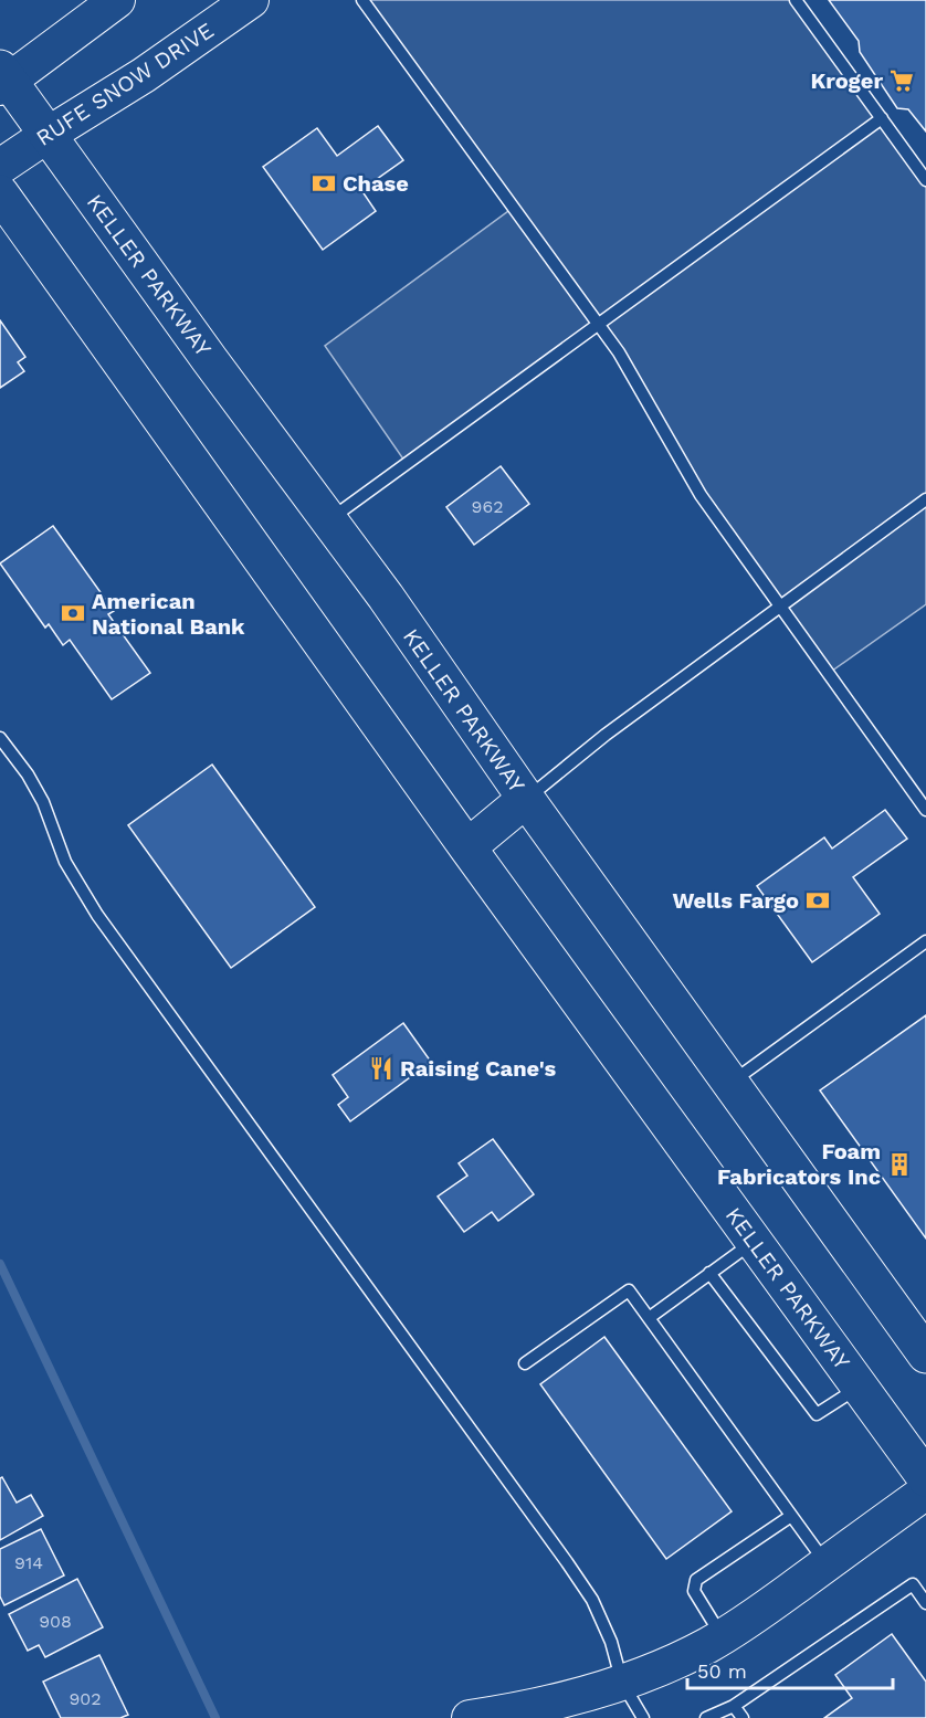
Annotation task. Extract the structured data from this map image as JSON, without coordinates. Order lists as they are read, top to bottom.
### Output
{
  "streets": {
    "main road": ["KELLER PARKWAY"],
    "street": ["RUFE SNOW DRIVE"]
  },
  "crossings": [
    ["RUFE SNOW DRIVE", "KELLER PARKWAY"]
  ],
  "places": {
    "supermarket": ["Kroger"],
    "bank": ["Chase", "American National Bank", "Wells Fargo"],
    "restaurant": ["Raising Cane's"],
    "building": ["Foam Fabricators Inc"]
  },
  "house_numbers": [
    "962",
    "914",
    "908",
    "902"
  ],
  "scale_bar": "50 m"
}
